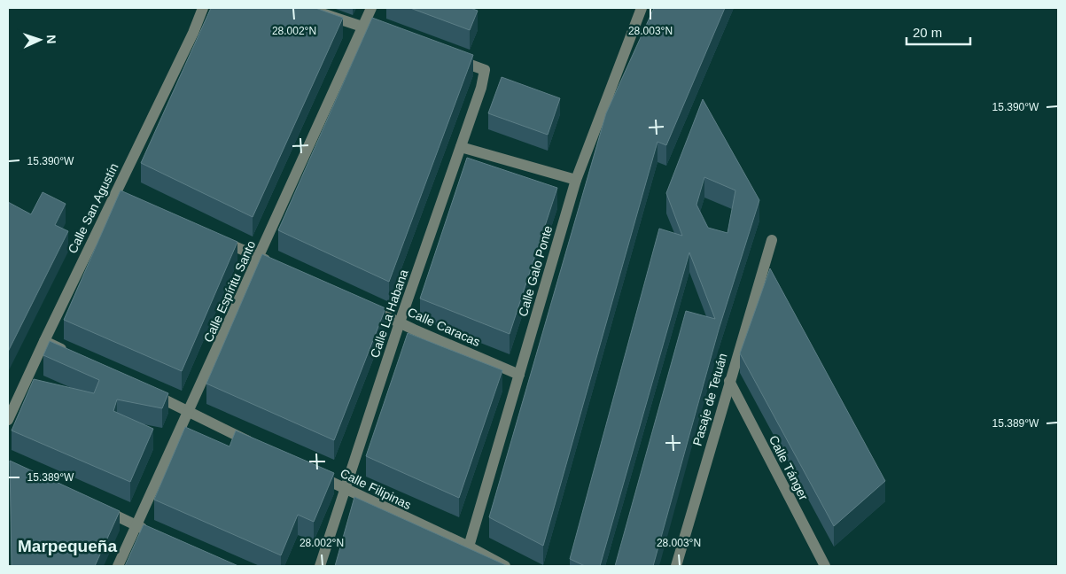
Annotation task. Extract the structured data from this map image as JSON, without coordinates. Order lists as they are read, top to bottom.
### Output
{
  "streets": {
    "street": [
      "Calle San Agustín",
      "Calle Galo Ponte",
      "Calle Espíritu Santo",
      "Calle La Habana",
      "Calle Caracas",
      "Pasaje de Tetuán",
      "Calle Tánger",
      "Calle Filipinas"
    ]
  },
  "crossings": [
    ["Calle Galo Ponte", "Calle Caracas"],
    ["Calle Galo Ponte", "Calle Filipinas"],
    ["Calle La Habana", "Calle Caracas"],
    ["Calle La Habana", "Calle Filipinas"],
    ["Pasaje de Tetuán", "Calle Tánger"]
  ],
  "districts": ["Marpequeña"],
  "scale_bar": "20 m",
  "north": "right",
  "coordinates": [
    "28.002°N",
    "28.003°N",
    "15.390°W",
    "15.389°W"
  ]
}
